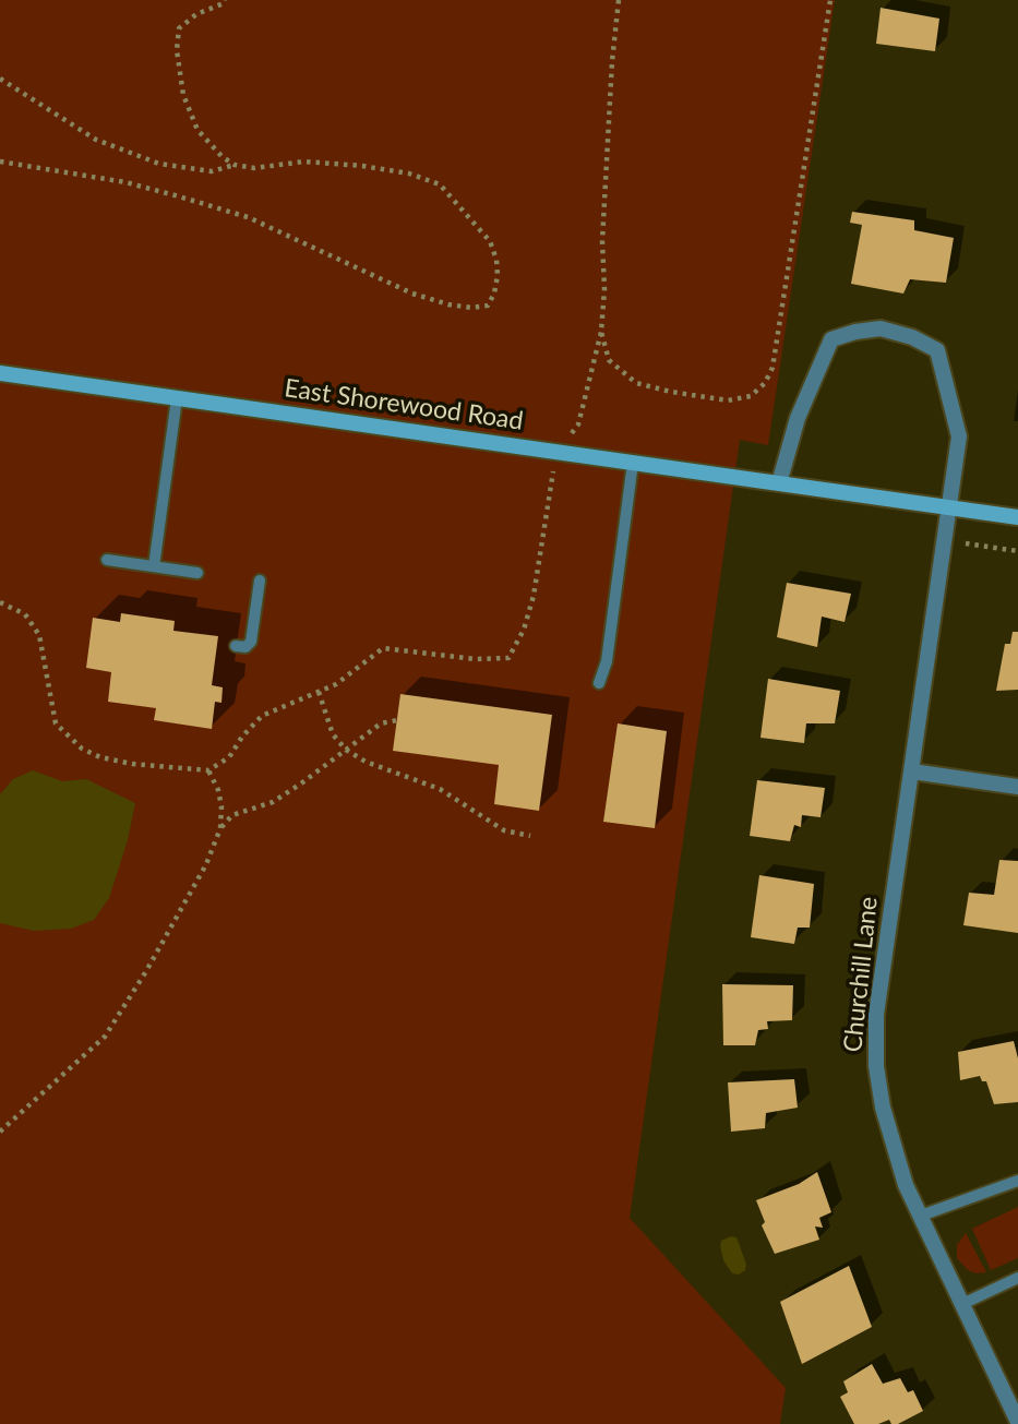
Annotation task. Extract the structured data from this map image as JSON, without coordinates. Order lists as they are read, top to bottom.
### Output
{
  "streets": {
    "main road": ["East Shorewood Road"],
    "street": ["Churchill Lane"]
  },
  "crossings": [
    ["East Shorewood Road", "Churchill Lane"]
  ]
}
